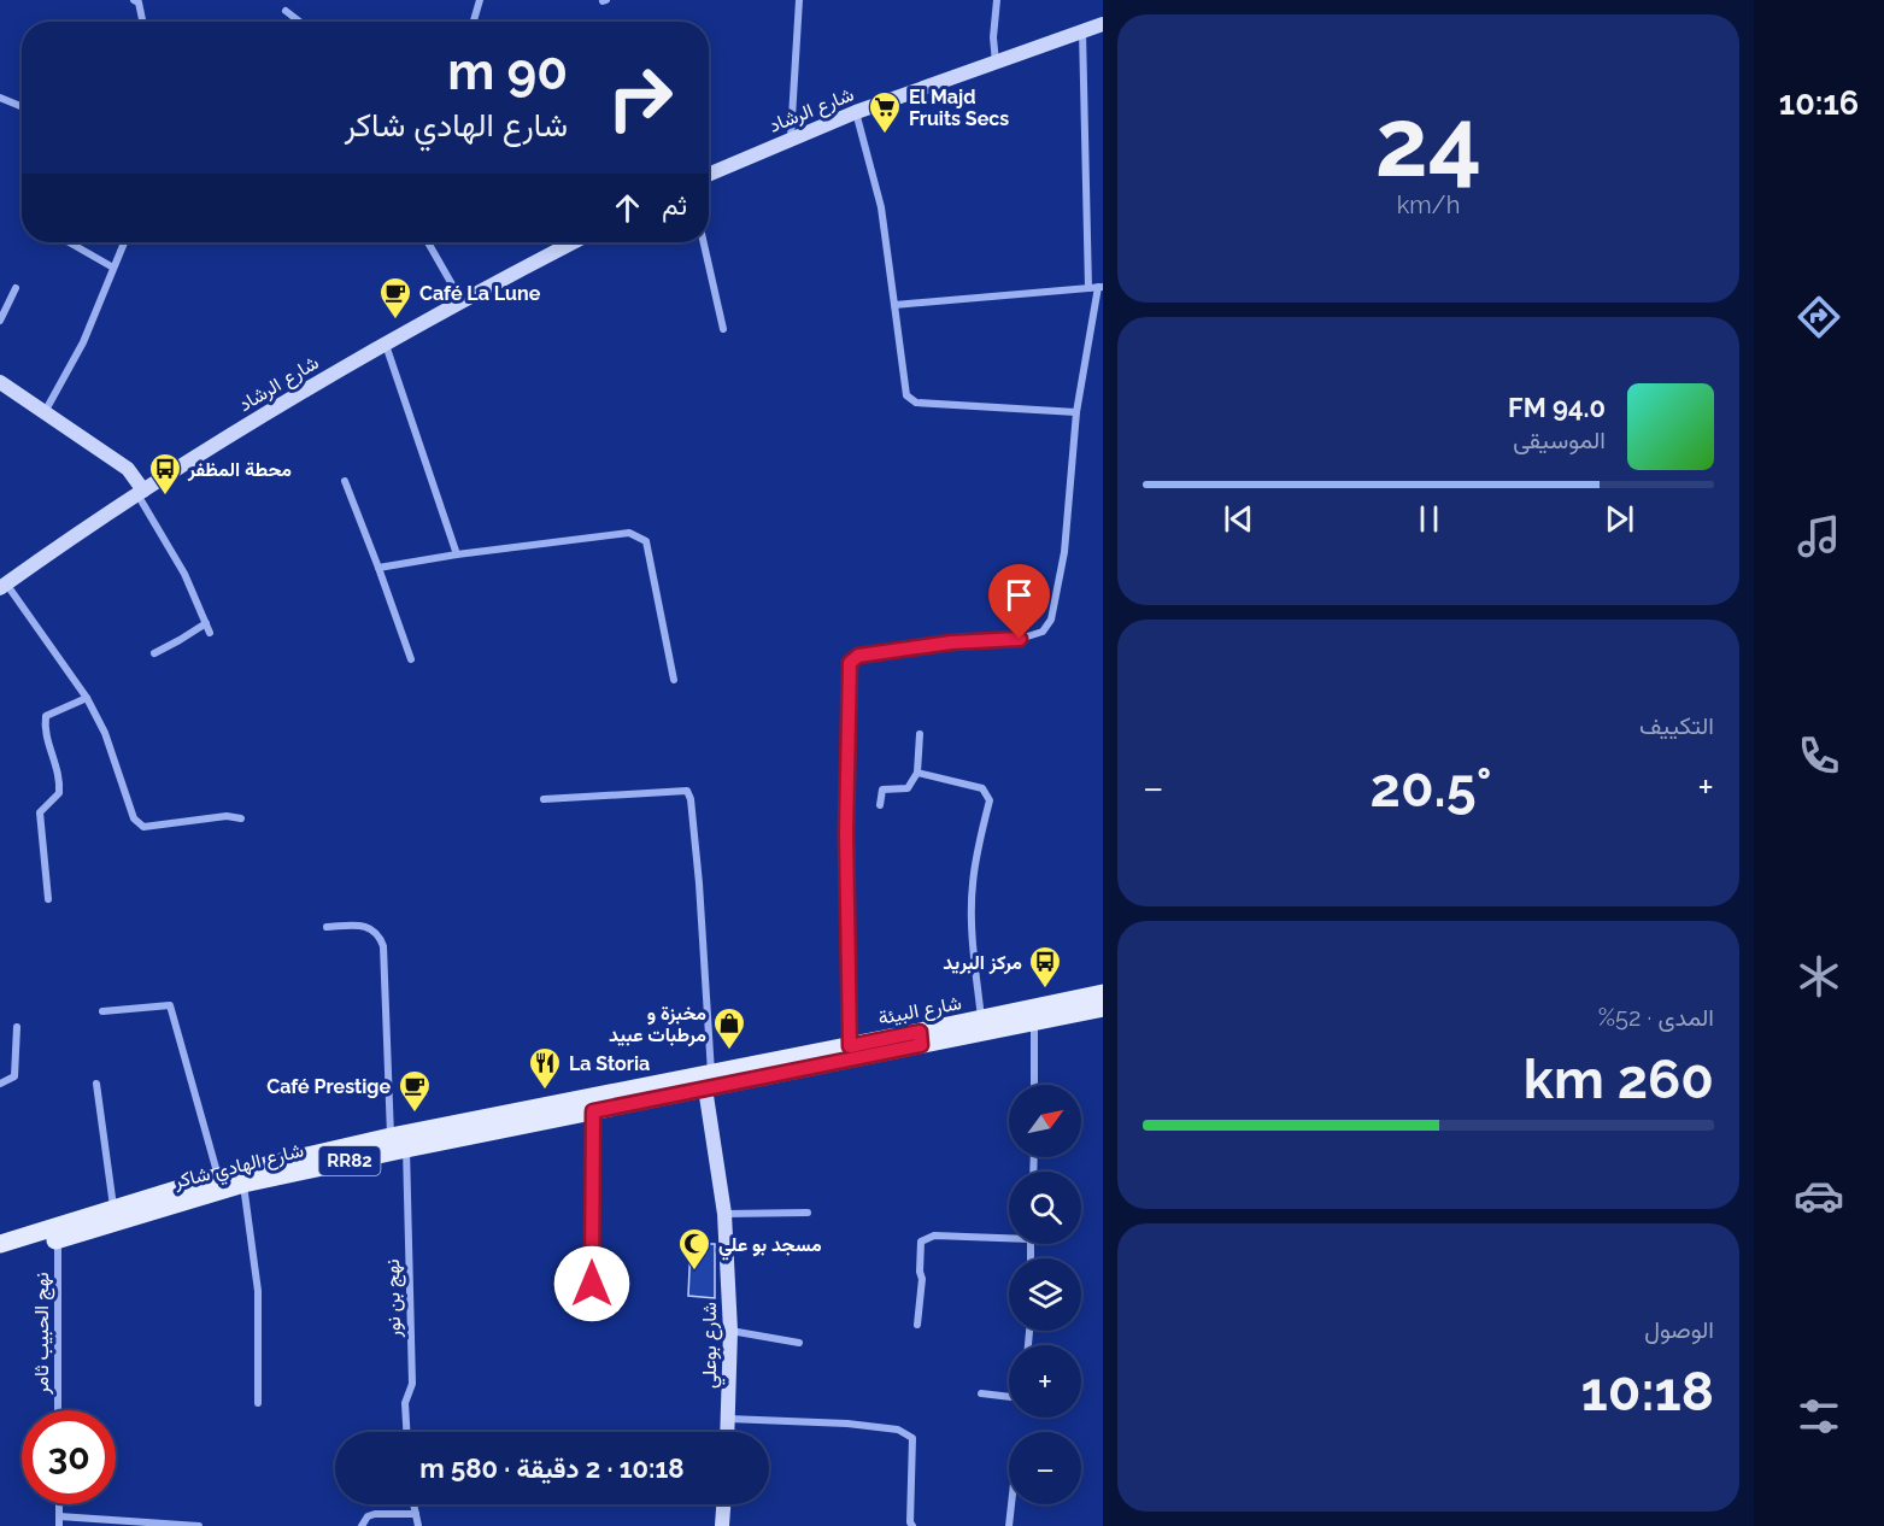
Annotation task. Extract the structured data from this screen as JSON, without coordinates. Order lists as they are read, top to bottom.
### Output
{
  "streets": {
    "main road": ["شارع البيئة", "RR82", "شارع الهادي شاكر"],
    "street": [
      "شارع الرشاد",
      "نهج بن نور",
      "نهج الحبيب ثامر",
      "شارع بوعلي"
    ]
  },
  "crossings": [
    ["شارع البيئة", "شارع الهادي شاكر"],
    ["شارع البيئة", "شارع بوعلي"],
    ["شارع الهادي شاكر", "نهج بن نور"],
    ["شارع الهادي شاكر", "نهج الحبيب ثامر"],
    ["شارع الهادي شاكر", "شارع بوعلي"]
  ],
  "places": {
    "supermarket": ["El Majd Fruits Secs"],
    "cafe": ["Café La Lune", "Café Prestige"],
    "bus stop": ["محطة المظفر", "مركز البريد"],
    "shop": ["مخبزة و مرطبات عبيد"],
    "restaurant": ["La Storia"],
    "mosque": ["مسجد بو علي"]
  },
  "north": "top right",
  "page": {
    "tabs": "10:16",
    "tile": [
      ["24", "km/h"],
      "التكييف",
      ["المدى · 52%", "260 km"],
      ["الوصول", "10:18"]
    ],
    "turn": ["90 m", "شارع الهادي شاكر"],
    "then": "ثم",
    "song": ["94.0 FM", "الموسيقى"],
    "heat": ["−", "20.5°", "+"],
    "map_buttons": ["+", "−"],
    "limit": "30",
    "trip": "10:18 · 2 دقيقة · 580 m"
  }
}
